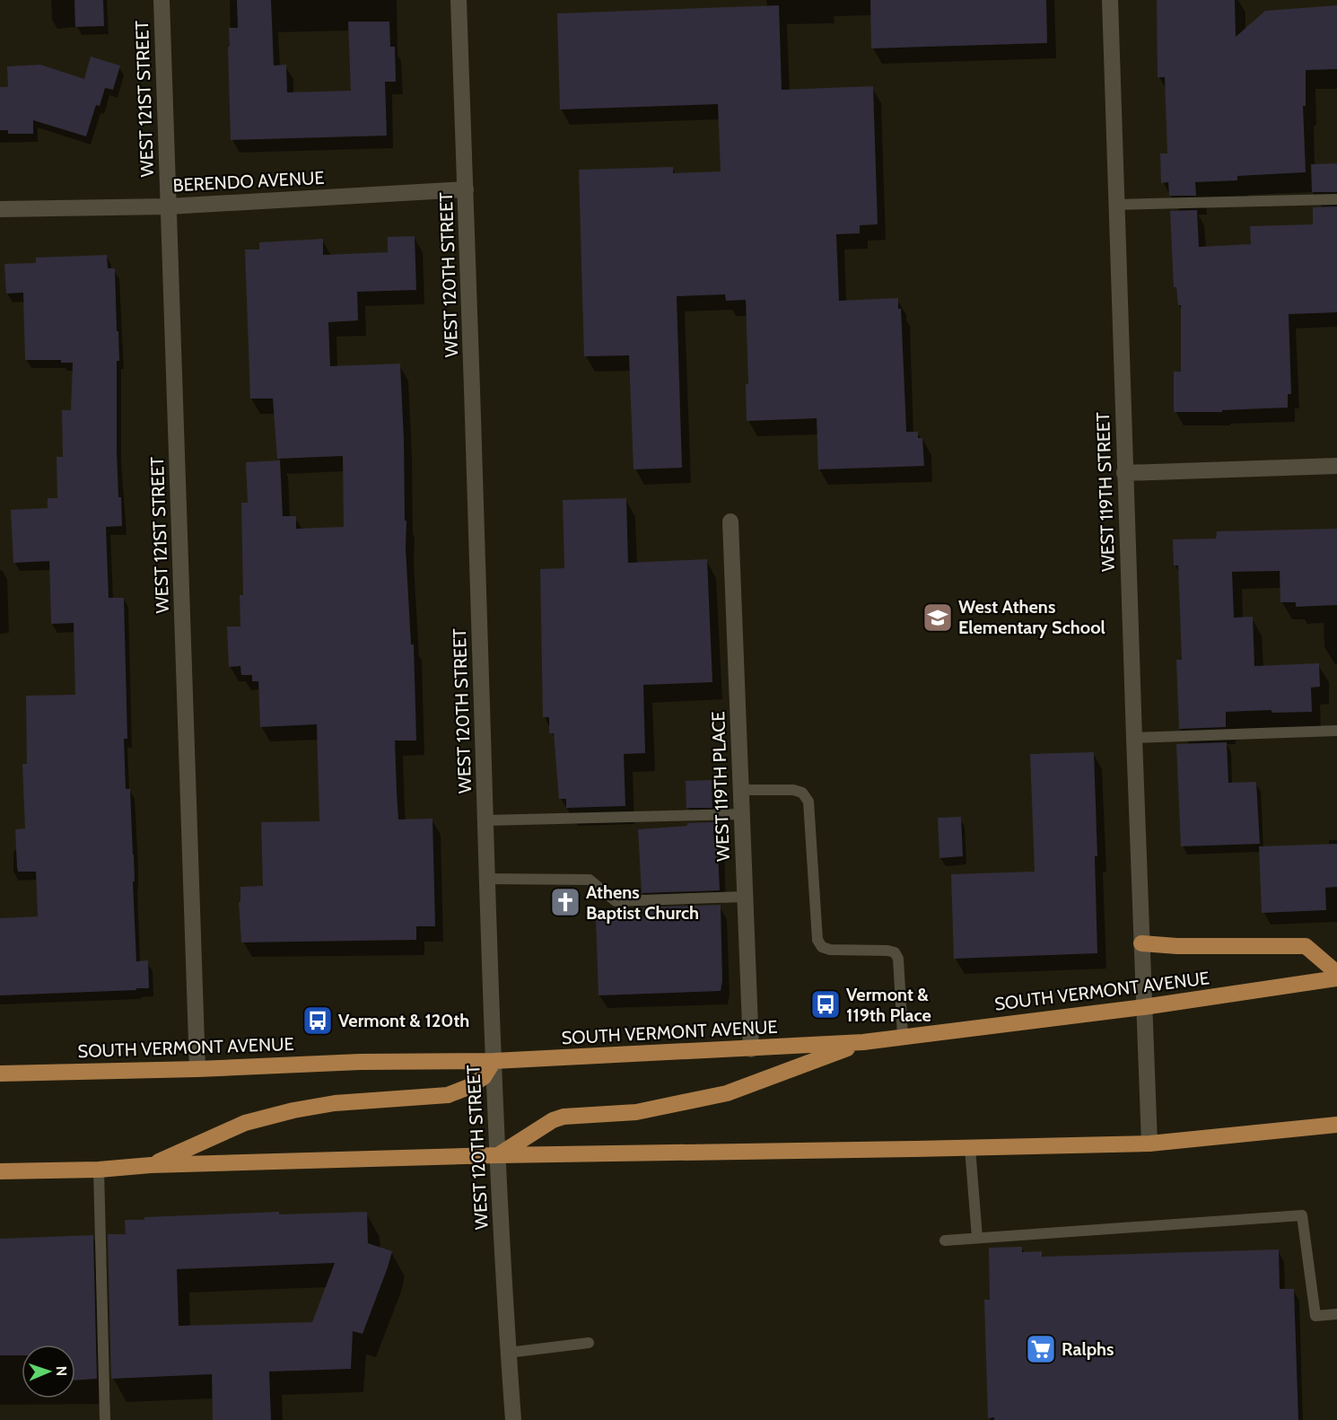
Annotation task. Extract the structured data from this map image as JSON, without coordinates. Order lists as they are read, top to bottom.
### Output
{
  "streets": {
    "main road": ["SOUTH VERMONT AVENUE"],
    "street": [
      "WEST 121ST STREET",
      "BERENDO AVENUE",
      "WEST 120TH STREET",
      "WEST 119TH STREET",
      "WEST 119TH PLACE"
    ]
  },
  "crossings": [
    ["WEST 121ST STREET", "BERENDO AVENUE"],
    ["WEST 121ST STREET", "SOUTH VERMONT AVENUE"],
    ["BERENDO AVENUE", "WEST 120TH STREET"],
    ["WEST 120TH STREET", "SOUTH VERMONT AVENUE"],
    ["WEST 119TH STREET", "SOUTH VERMONT AVENUE"],
    ["WEST 119TH PLACE", "SOUTH VERMONT AVENUE"]
  ],
  "places": {
    "school or university": ["West Athens Elementary School"],
    "church": ["Athens Baptist Church"],
    "bus stop": ["Vermont & 119th Place", "Vermont & 120th"],
    "supermarket": ["Ralphs"]
  },
  "north": "right"
}
